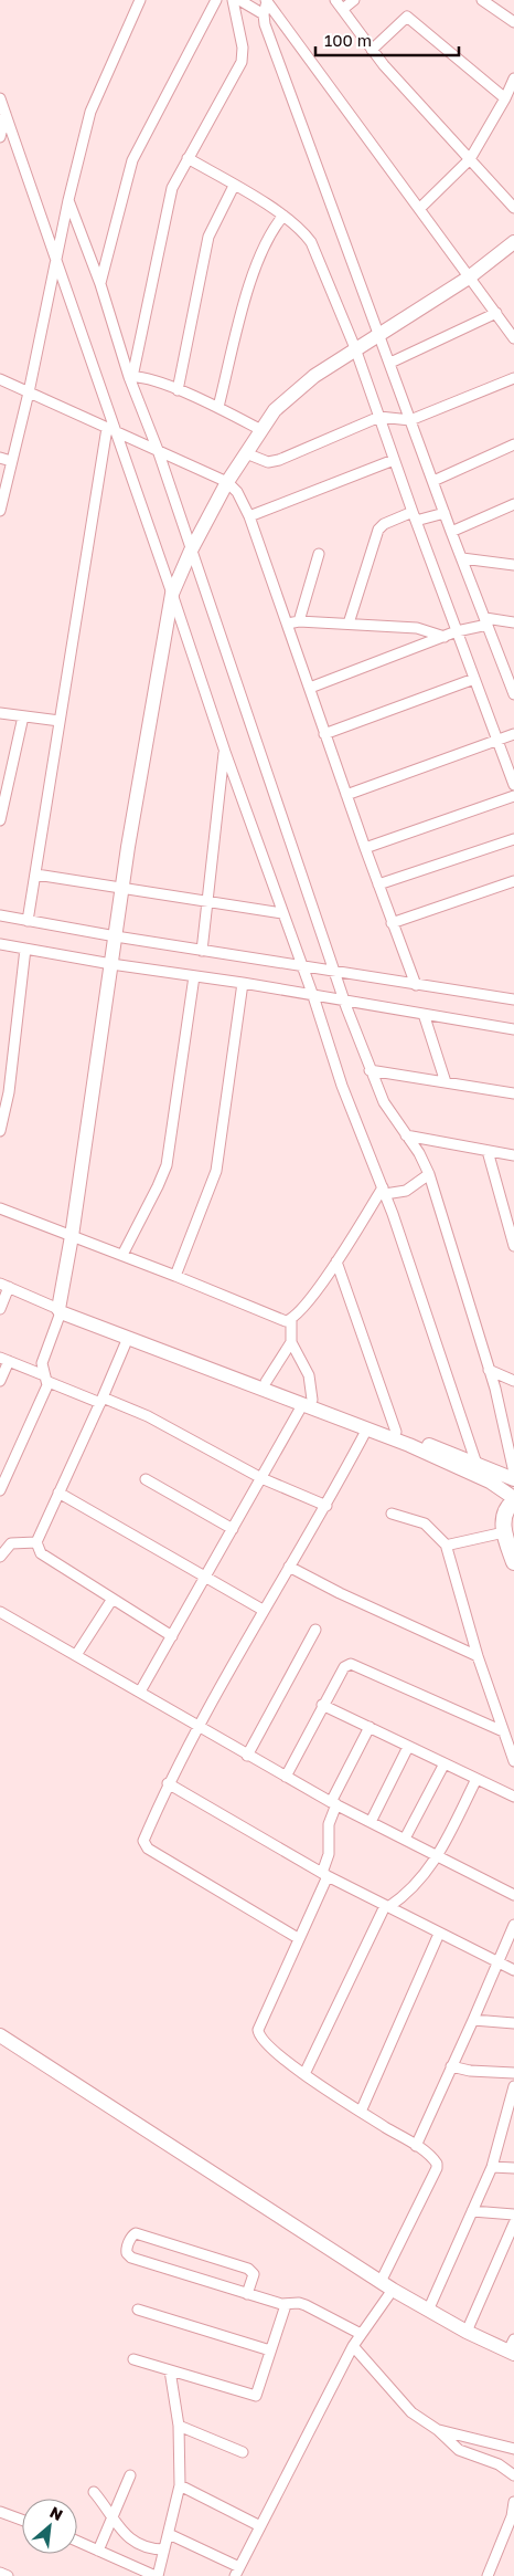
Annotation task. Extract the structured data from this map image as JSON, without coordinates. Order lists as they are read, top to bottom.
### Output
{
  "scale_bar": "100 m",
  "north": "top right"
}
